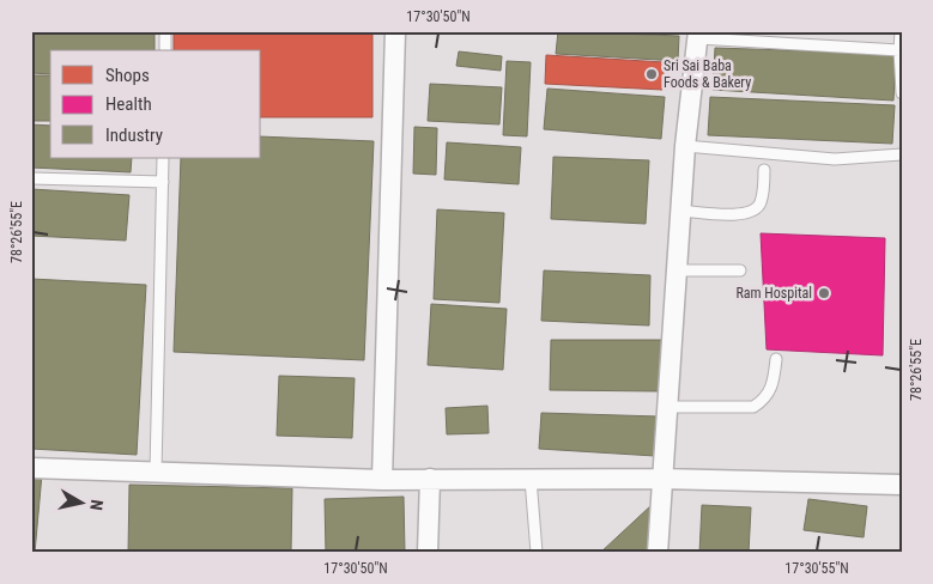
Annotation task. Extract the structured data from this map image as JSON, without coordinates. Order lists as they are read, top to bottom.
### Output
{
  "places": ["Sri Sai Baba Foods & Bakery", "Ram Hospital"],
  "legend": ["Shops", "Health", "Industry"],
  "north": "right",
  "coordinates": ["17°30'50\"N", "78°26'55\"E", "17°30'55\"N"]
}
